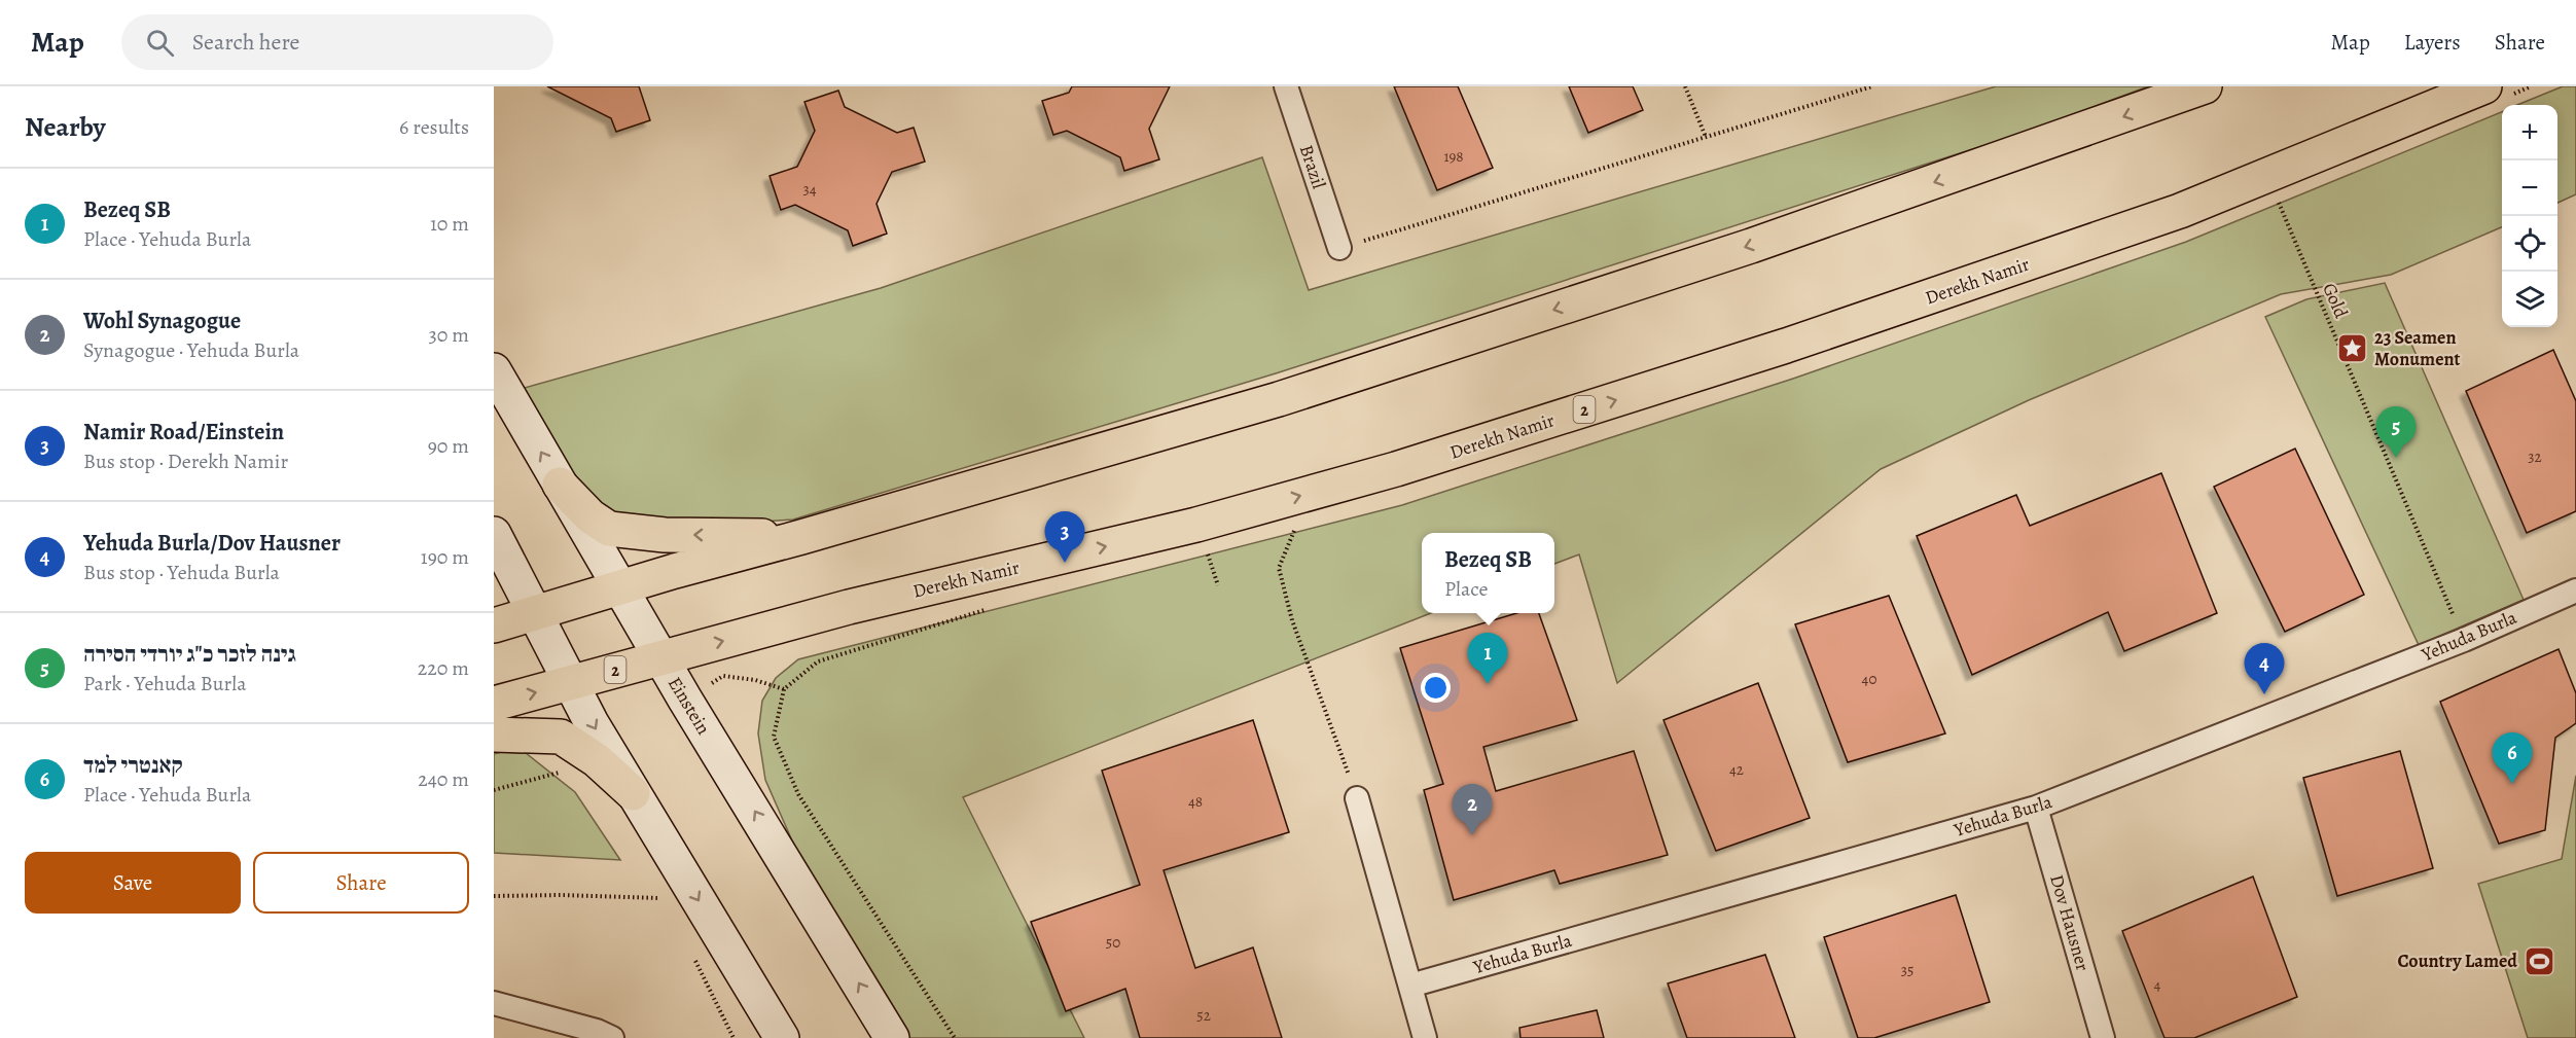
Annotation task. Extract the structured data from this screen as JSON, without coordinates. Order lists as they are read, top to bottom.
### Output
{
  "streets": {
    "highway": ["Derekh Namir", "2"],
    "street": [
      "Brazil",
      "Yehuda Burla",
      "Einstein",
      "Dov Hausner"
    ],
    "path": ["Gold"]
  },
  "crossings": [
    ["Derekh Namir", "Gold"],
    ["Derekh Namir", "Einstein"],
    ["Gold", "Yehuda Burla"],
    ["Yehuda Burla", "Dov Hausner"]
  ],
  "places": {
    "place": ["23 Seamen Monument"],
    "sports": ["Country Lamed"]
  },
  "house_numbers": [
    "198",
    "34",
    "32",
    "40",
    "42",
    "48",
    "50",
    "35",
    "4",
    "52"
  ],
  "page": {
    "header": "Map",
    "search": "Search here",
    "nav": ["Map", "Layers", "Share"],
    "heading": ["Nearby", "6 results"],
    "map_buttons": ["+", "−"],
    "list": [
      {
        "mark": "1",
        "name": "Bezeq SB",
        "note": "Place · Yehuda Burla",
        "value": "10 m"
      },
      {
        "mark": "2",
        "name": "Wohl Synagogue",
        "note": "Synagogue · Yehuda Burla",
        "value": "30 m"
      },
      {
        "mark": "3",
        "name": "Namir Road/Einstein",
        "note": "Bus stop · Derekh Namir",
        "value": "90 m"
      },
      {
        "mark": "4",
        "name": "Yehuda Burla/Dov Hausner",
        "note": "Bus stop · Yehuda Burla",
        "value": "190 m"
      },
      {
        "mark": "5",
        "name": "גינה לזכר כ\"ג יורדי הסירה",
        "note": "Park · Yehuda Burla",
        "value": "220 m"
      },
      {
        "mark": "6",
        "name": "קאנטרי למד",
        "note": "Place · Yehuda Burla",
        "value": "240 m"
      }
    ],
    "pins": [
      "5",
      "3",
      "1",
      "4",
      "6",
      "2"
    ],
    "popup": ["Bezeq SB", "Place"],
    "buttons": ["Save", "Share"]
  }
}
